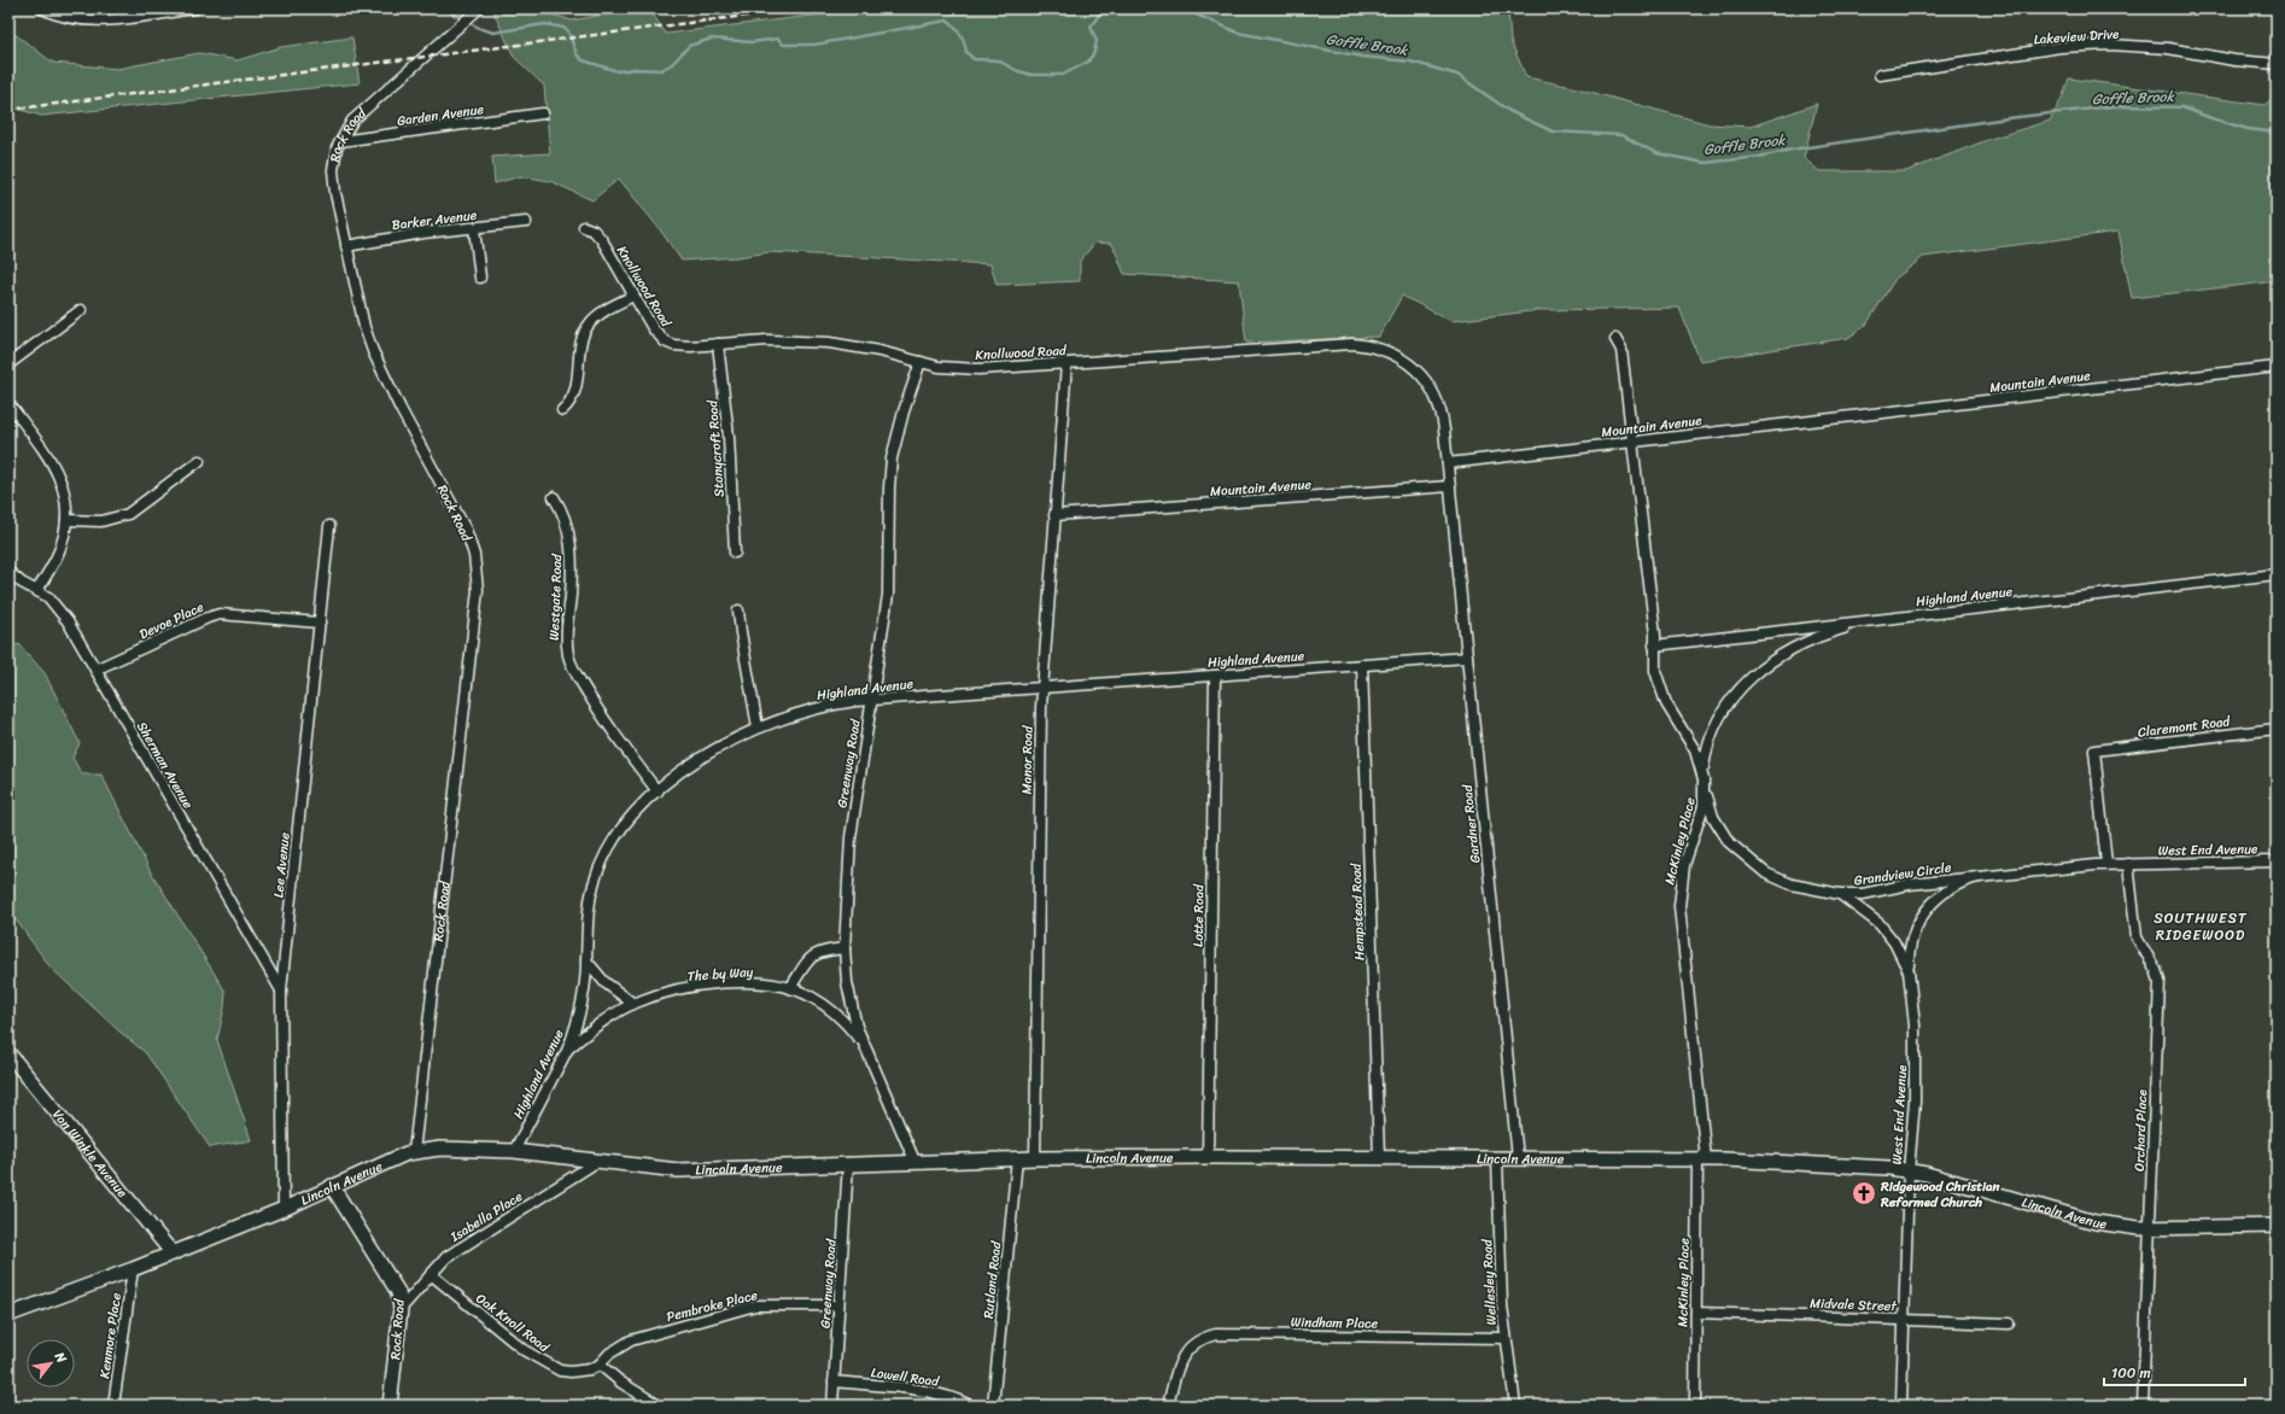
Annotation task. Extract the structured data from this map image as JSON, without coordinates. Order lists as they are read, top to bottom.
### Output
{
  "streets": {
    "main road": ["Rock Road", "Van Winkle Avenue", "Lincoln Avenue"],
    "street": [
      "Lakeview Drive",
      "Garden Avenue",
      "Barker Avenue",
      "Knollwood Road",
      "Mountain Avenue",
      "Stonycroft Road",
      "Highland Avenue",
      "Westgate Road",
      "Devoe Place",
      "Claremont Road",
      "Manor Road",
      "Greenway Road",
      "Sherman Avenue",
      "Gardner Road",
      "McKinley Place",
      "West End Avenue",
      "Lee Avenue",
      "Grandview Circle",
      "Hempstead Road",
      "Lotte Road",
      "The by Way",
      "Orchard Place",
      "Isabella Place",
      "Rutland Road",
      "Wellesley Road",
      "Midvale Street",
      "Pembroke Place",
      "Oak Knoll Road",
      "Windham Place",
      "Kenmore Place",
      "Lowell Road"
    ]
  },
  "crossings": [
    ["Garden Avenue", "Rock Road"],
    ["Rock Road", "Barker Avenue"],
    ["Rock Road", "Lincoln Avenue"],
    ["Rock Road", "Isabella Place"],
    ["Knollwood Road", "Mountain Avenue"],
    ["Knollwood Road", "Stonycroft Road"],
    ["Knollwood Road", "Manor Road"],
    ["Knollwood Road", "Greenway Road"],
    ["Mountain Avenue", "Manor Road"],
    ["Mountain Avenue", "Gardner Road"],
    ["Mountain Avenue", "McKinley Place"],
    ["Highland Avenue", "Westgate Road"],
    ["Highland Avenue", "Manor Road"],
    ["Highland Avenue", "Greenway Road"],
    ["Highland Avenue", "Gardner Road"],
    ["Highland Avenue", "McKinley Place"],
    ["Highland Avenue", "Grandview Circle"],
    ["Highland Avenue", "Hempstead Road"],
    ["Highland Avenue", "Lotte Road"],
    ["Highland Avenue", "The by Way"],
    ["Highland Avenue", "Lincoln Avenue"],
    ["Devoe Place", "Sherman Avenue"],
    ["Devoe Place", "Lee Avenue"],
    ["Claremont Road", "West End Avenue"],
    ["Manor Road", "Lincoln Avenue"],
    ["Greenway Road", "The by Way"],
    ["Greenway Road", "Lincoln Avenue"],
    ["Greenway Road", "Pembroke Place"],
    ["Greenway Road", "Lowell Road"],
    ["Sherman Avenue", "Lee Avenue"],
    ["Gardner Road", "Lincoln Avenue"],
    ["McKinley Place", "Grandview Circle"],
    ["McKinley Place", "Lincoln Avenue"],
    ["McKinley Place", "Midvale Street"],
    ["West End Avenue", "Grandview Circle"],
    ["West End Avenue", "Orchard Place"],
    ["West End Avenue", "Lincoln Avenue"],
    ["West End Avenue", "Midvale Street"],
    ["Lee Avenue", "Lincoln Avenue"],
    ["Hempstead Road", "Lincoln Avenue"],
    ["Lotte Road", "Lincoln Avenue"],
    ["Orchard Place", "Lincoln Avenue"],
    ["Van Winkle Avenue", "Lincoln Avenue"],
    ["Lincoln Avenue", "Isabella Place"],
    ["Lincoln Avenue", "Rutland Road"],
    ["Lincoln Avenue", "Wellesley Road"],
    ["Lincoln Avenue", "Kenmore Place"],
    ["Isabella Place", "Oak Knoll Road"],
    ["Wellesley Road", "Windham Place"],
    ["Pembroke Place", "Oak Knoll Road"]
  ],
  "districts": ["SOUTHWEST RIDGEWOOD"],
  "water": ["Goffle Brook"],
  "places": {
    "church": ["Ridgewood Christian Reformed Church"]
  },
  "scale_bar": "100 m",
  "north": "top right"
}
